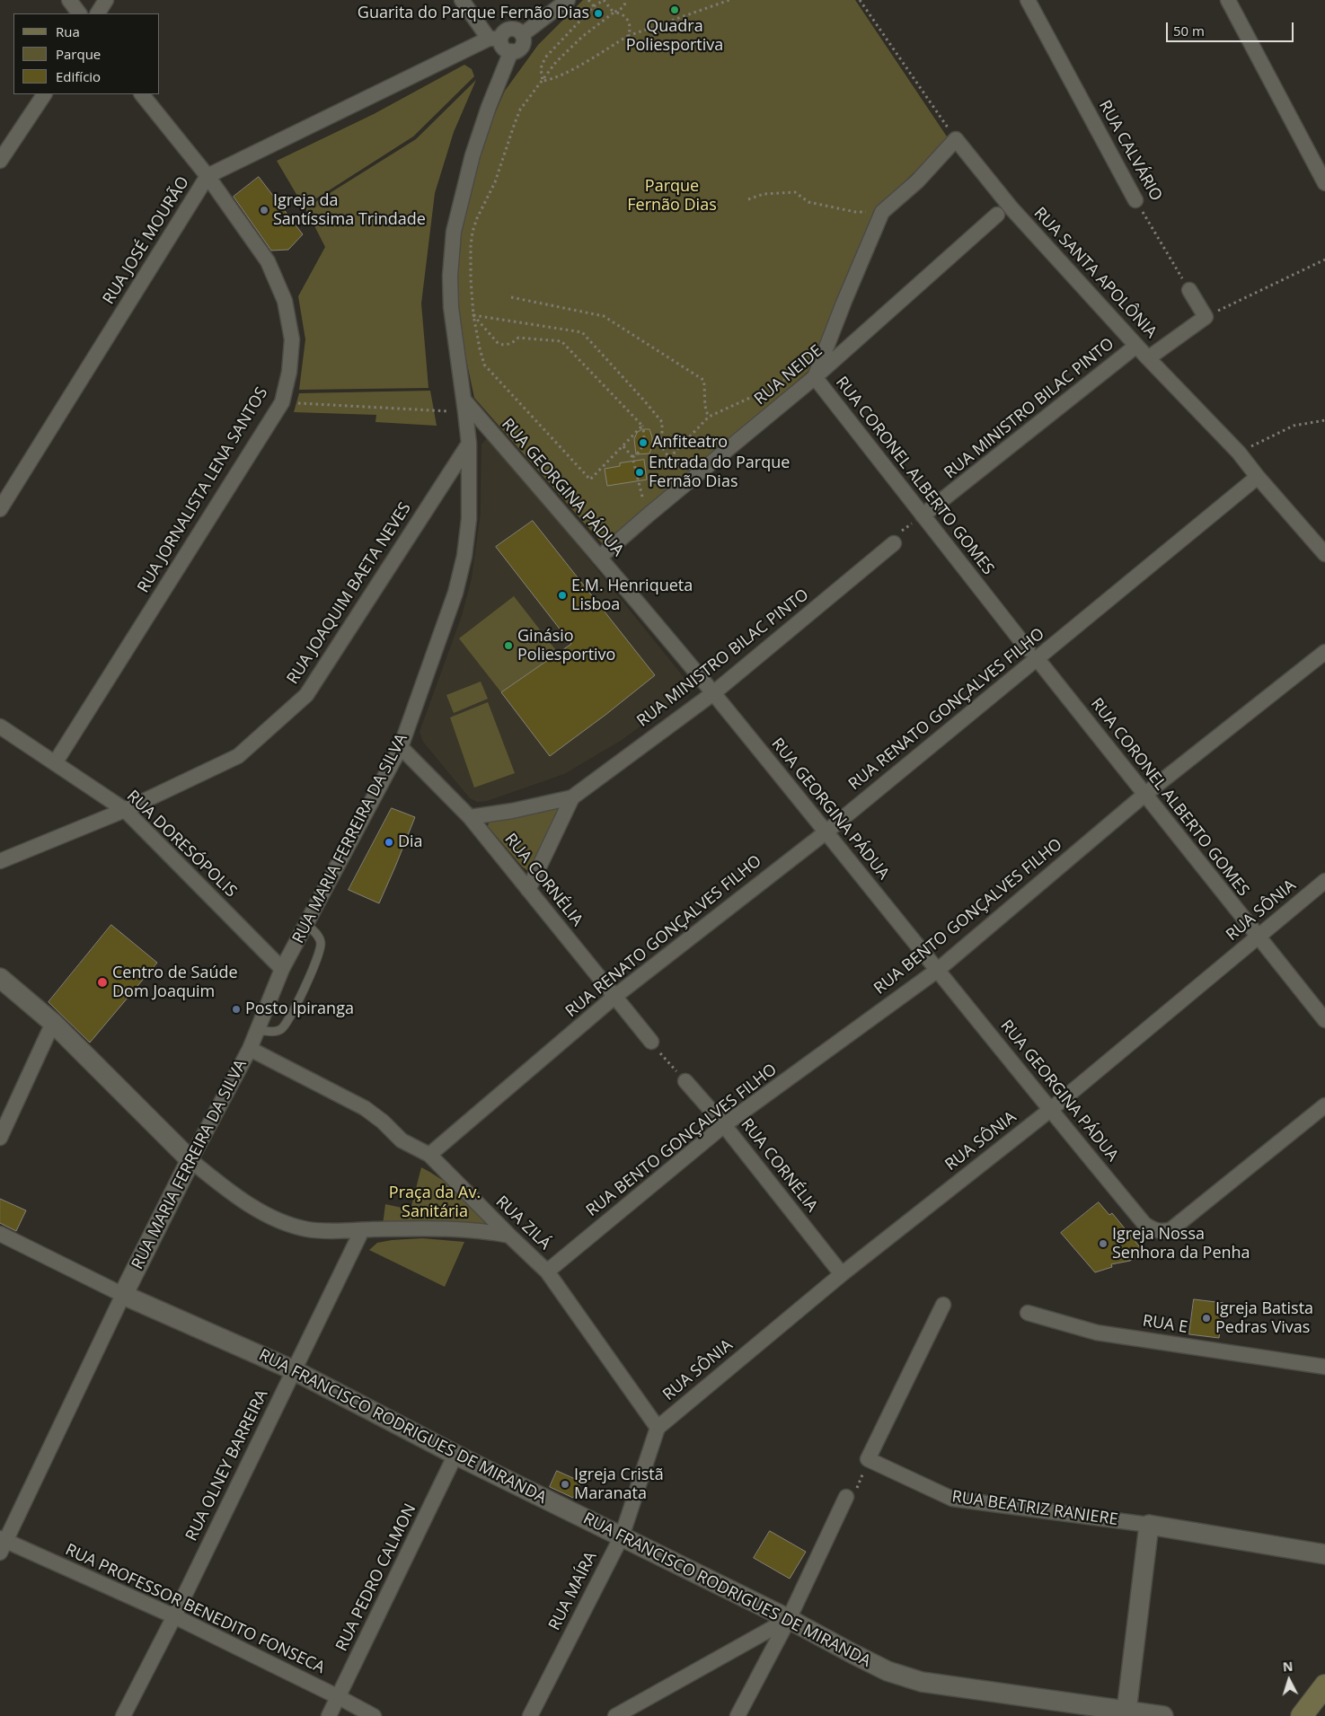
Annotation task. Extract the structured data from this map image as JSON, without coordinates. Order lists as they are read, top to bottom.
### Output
{
  "streets": {
    "street": [
      "RUA CALVÁRIO",
      "RUA JOSÉ MOURÃO",
      "RUA SANTA APOLÔNIA",
      "RUA NEIDE",
      "RUA MINISTRO BILAC PINTO",
      "RUA CORONEL ALBERTO GOMES",
      "RUA GEORGINA PÁDUA",
      "RUA JORNALISTA LENA SANTOS",
      "RUA JOAQUIM BAETA NEVES",
      "RUA RENATO GONÇALVES FILHO",
      "RUA MARIA FERREIRA DA SILVA",
      "RUA DORESÓPOLIS",
      "RUA CORNÉLIA",
      "RUA SÔNIA",
      "RUA BENTO GONÇALVES FILHO",
      "RUA ZILÁ",
      "RUA E",
      "RUA FRANCISCO RODRIGUES DE MIRANDA",
      "RUA OLNEY BARREIRA",
      "RUA BEATRIZ RANIERE",
      "RUA PEDRO CALMON",
      "RUA MAÍRA",
      "RUA PROFESSOR BENEDITO FONSECA"
    ]
  },
  "crossings": [
    ["RUA JOSÉ MOURÃO", "RUA JORNALISTA LENA SANTOS"],
    ["RUA JOSÉ MOURÃO", "RUA MARIA FERREIRA DA SILVA"],
    ["RUA SANTA APOLÔNIA", "RUA MINISTRO BILAC PINTO"],
    ["RUA SANTA APOLÔNIA", "RUA CORONEL ALBERTO GOMES"],
    ["RUA SANTA APOLÔNIA", "RUA RENATO GONÇALVES FILHO"],
    ["RUA NEIDE", "RUA CORONEL ALBERTO GOMES"],
    ["RUA NEIDE", "RUA GEORGINA PÁDUA"],
    ["RUA MINISTRO BILAC PINTO", "RUA CORONEL ALBERTO GOMES"],
    ["RUA MINISTRO BILAC PINTO", "RUA GEORGINA PÁDUA"],
    ["RUA MINISTRO BILAC PINTO", "RUA CORNÉLIA"],
    ["RUA CORONEL ALBERTO GOMES", "RUA RENATO GONÇALVES FILHO"],
    ["RUA CORONEL ALBERTO GOMES", "RUA SÔNIA"],
    ["RUA CORONEL ALBERTO GOMES", "RUA BENTO GONÇALVES FILHO"],
    ["RUA GEORGINA PÁDUA", "RUA RENATO GONÇALVES FILHO"],
    ["RUA GEORGINA PÁDUA", "RUA MARIA FERREIRA DA SILVA"],
    ["RUA GEORGINA PÁDUA", "RUA SÔNIA"],
    ["RUA GEORGINA PÁDUA", "RUA BENTO GONÇALVES FILHO"],
    ["RUA JORNALISTA LENA SANTOS", "RUA DORESÓPOLIS"],
    ["RUA JOAQUIM BAETA NEVES", "RUA MARIA FERREIRA DA SILVA"],
    ["RUA JOAQUIM BAETA NEVES", "RUA DORESÓPOLIS"],
    ["RUA RENATO GONÇALVES FILHO", "RUA CORNÉLIA"],
    ["RUA RENATO GONÇALVES FILHO", "RUA ZILÁ"],
    ["RUA MARIA FERREIRA DA SILVA", "RUA DORESÓPOLIS"],
    ["RUA MARIA FERREIRA DA SILVA", "RUA CORNÉLIA"],
    ["RUA MARIA FERREIRA DA SILVA", "RUA ZILÁ"],
    ["RUA MARIA FERREIRA DA SILVA", "RUA FRANCISCO RODRIGUES DE MIRANDA"],
    ["RUA MARIA FERREIRA DA SILVA", "RUA PROFESSOR BENEDITO FONSECA"],
    ["RUA CORNÉLIA", "RUA SÔNIA"],
    ["RUA CORNÉLIA", "RUA BENTO GONÇALVES FILHO"],
    ["RUA SÔNIA", "RUA ZILÁ"],
    ["RUA SÔNIA", "RUA MAÍRA"],
    ["RUA BENTO GONÇALVES FILHO", "RUA ZILÁ"],
    ["RUA ZILÁ", "RUA MAÍRA"],
    ["RUA FRANCISCO RODRIGUES DE MIRANDA", "RUA OLNEY BARREIRA"],
    ["RUA FRANCISCO RODRIGUES DE MIRANDA", "RUA PEDRO CALMON"],
    ["RUA FRANCISCO RODRIGUES DE MIRANDA", "RUA MAÍRA"],
    ["RUA OLNEY BARREIRA", "RUA PROFESSOR BENEDITO FONSECA"],
    ["RUA PEDRO CALMON", "RUA PROFESSOR BENEDITO FONSECA"]
  ],
  "parks": ["Parque Fernão Dias", "Praça da Av. Sanitária"],
  "places": [
    "Quadra Poliesportiva",
    "Guarita do Parque Fernão Dias",
    "Igreja da Santíssima Trindade",
    "Anfiteatro",
    "Entrada do Parque Fernão Dias",
    "E.M. Henriqueta Lisboa",
    "Ginásio Poliesportivo",
    "Dia",
    "Centro de Saúde Dom Joaquim",
    "Posto Ipiranga",
    "Igreja Nossa Senhora da Penha",
    "Igreja Batista Pedras Vivas",
    "Igreja Cristã Maranata"
  ],
  "legend": ["Rua", "Parque", "Edifício"],
  "scale_bar": "50 m",
  "north": "top"
}
